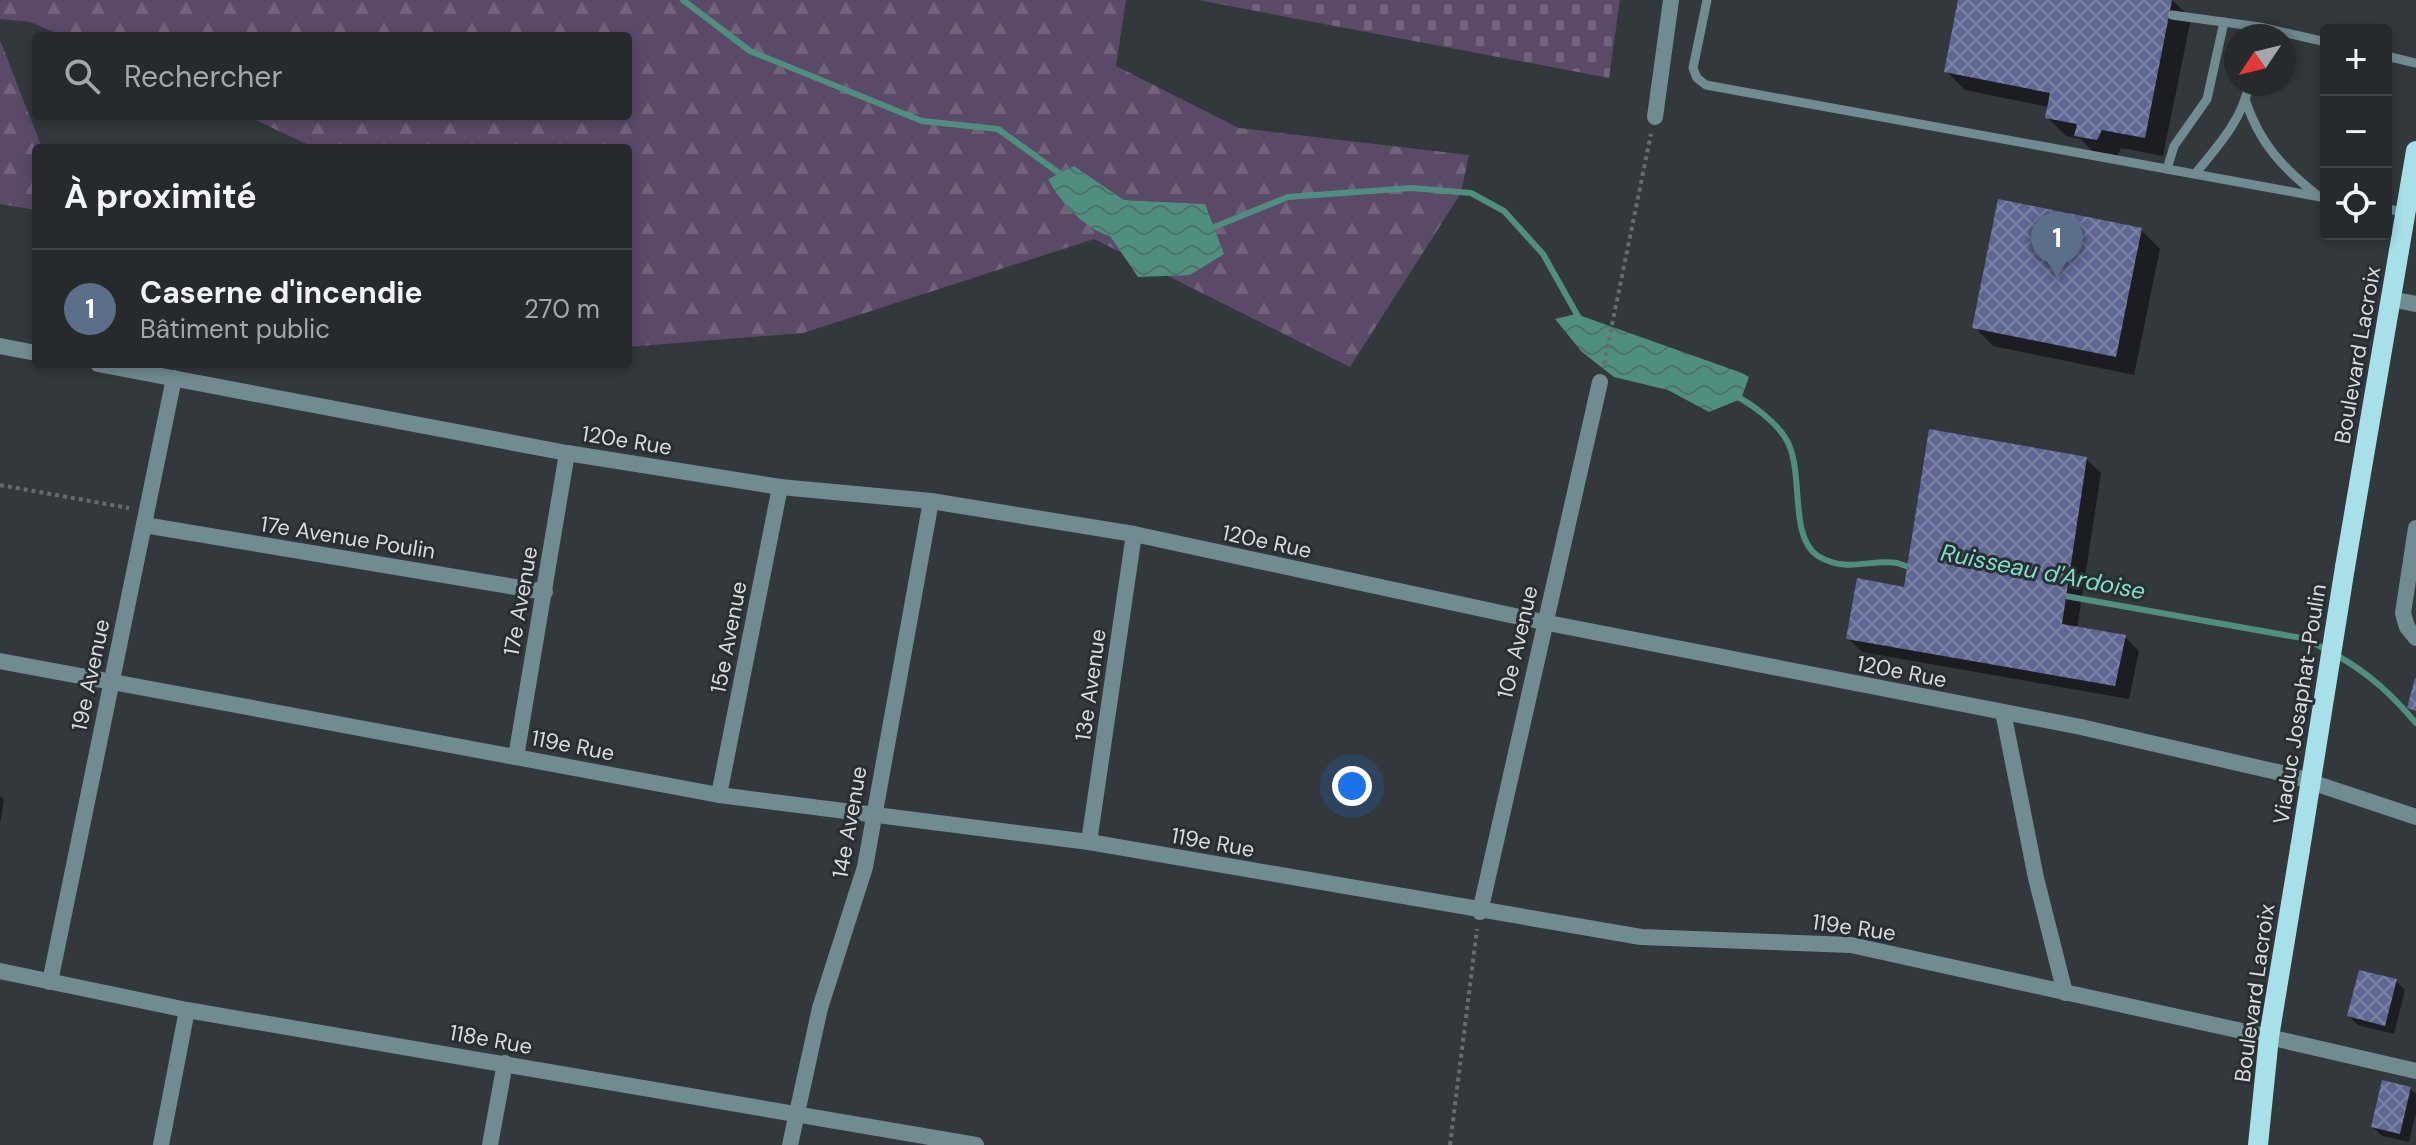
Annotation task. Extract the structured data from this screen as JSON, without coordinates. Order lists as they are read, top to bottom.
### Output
{
  "streets": {
    "main road": ["Boulevard Lacroix", "Viaduc Josaphat-Poulin"],
    "street": [
      "120e Rue",
      "17e Avenue Poulin",
      "17e Avenue",
      "15e Avenue",
      "10e Avenue",
      "19e Avenue",
      "13e Avenue",
      "119e Rue",
      "14e Avenue",
      "118e Rue"
    ]
  },
  "crossings": [
    ["Boulevard Lacroix", "Viaduc Josaphat-Poulin"],
    ["Boulevard Lacroix", "119e Rue"],
    ["120e Rue", "17e Avenue"],
    ["120e Rue", "15e Avenue"],
    ["120e Rue", "10e Avenue"],
    ["120e Rue", "19e Avenue"],
    ["120e Rue", "13e Avenue"],
    ["120e Rue", "14e Avenue"],
    ["17e Avenue Poulin", "17e Avenue"],
    ["17e Avenue Poulin", "19e Avenue"],
    ["17e Avenue", "119e Rue"],
    ["15e Avenue", "119e Rue"],
    ["10e Avenue", "119e Rue"],
    ["19e Avenue", "119e Rue"],
    ["19e Avenue", "118e Rue"],
    ["13e Avenue", "119e Rue"],
    ["119e Rue", "14e Avenue"],
    ["14e Avenue", "118e Rue"]
  ],
  "water": ["Ruisseau d'Ardoise"],
  "north": "bottom left",
  "page": {
    "map_buttons": ["+", "−"],
    "search": "Rechercher",
    "heading": "À proximité",
    "pins": "1",
    "list": [
      {
        "mark": "1",
        "name": "Caserne d'incendie",
        "note": "Bâtiment public",
        "value": "270 m"
      }
    ]
  }
}
